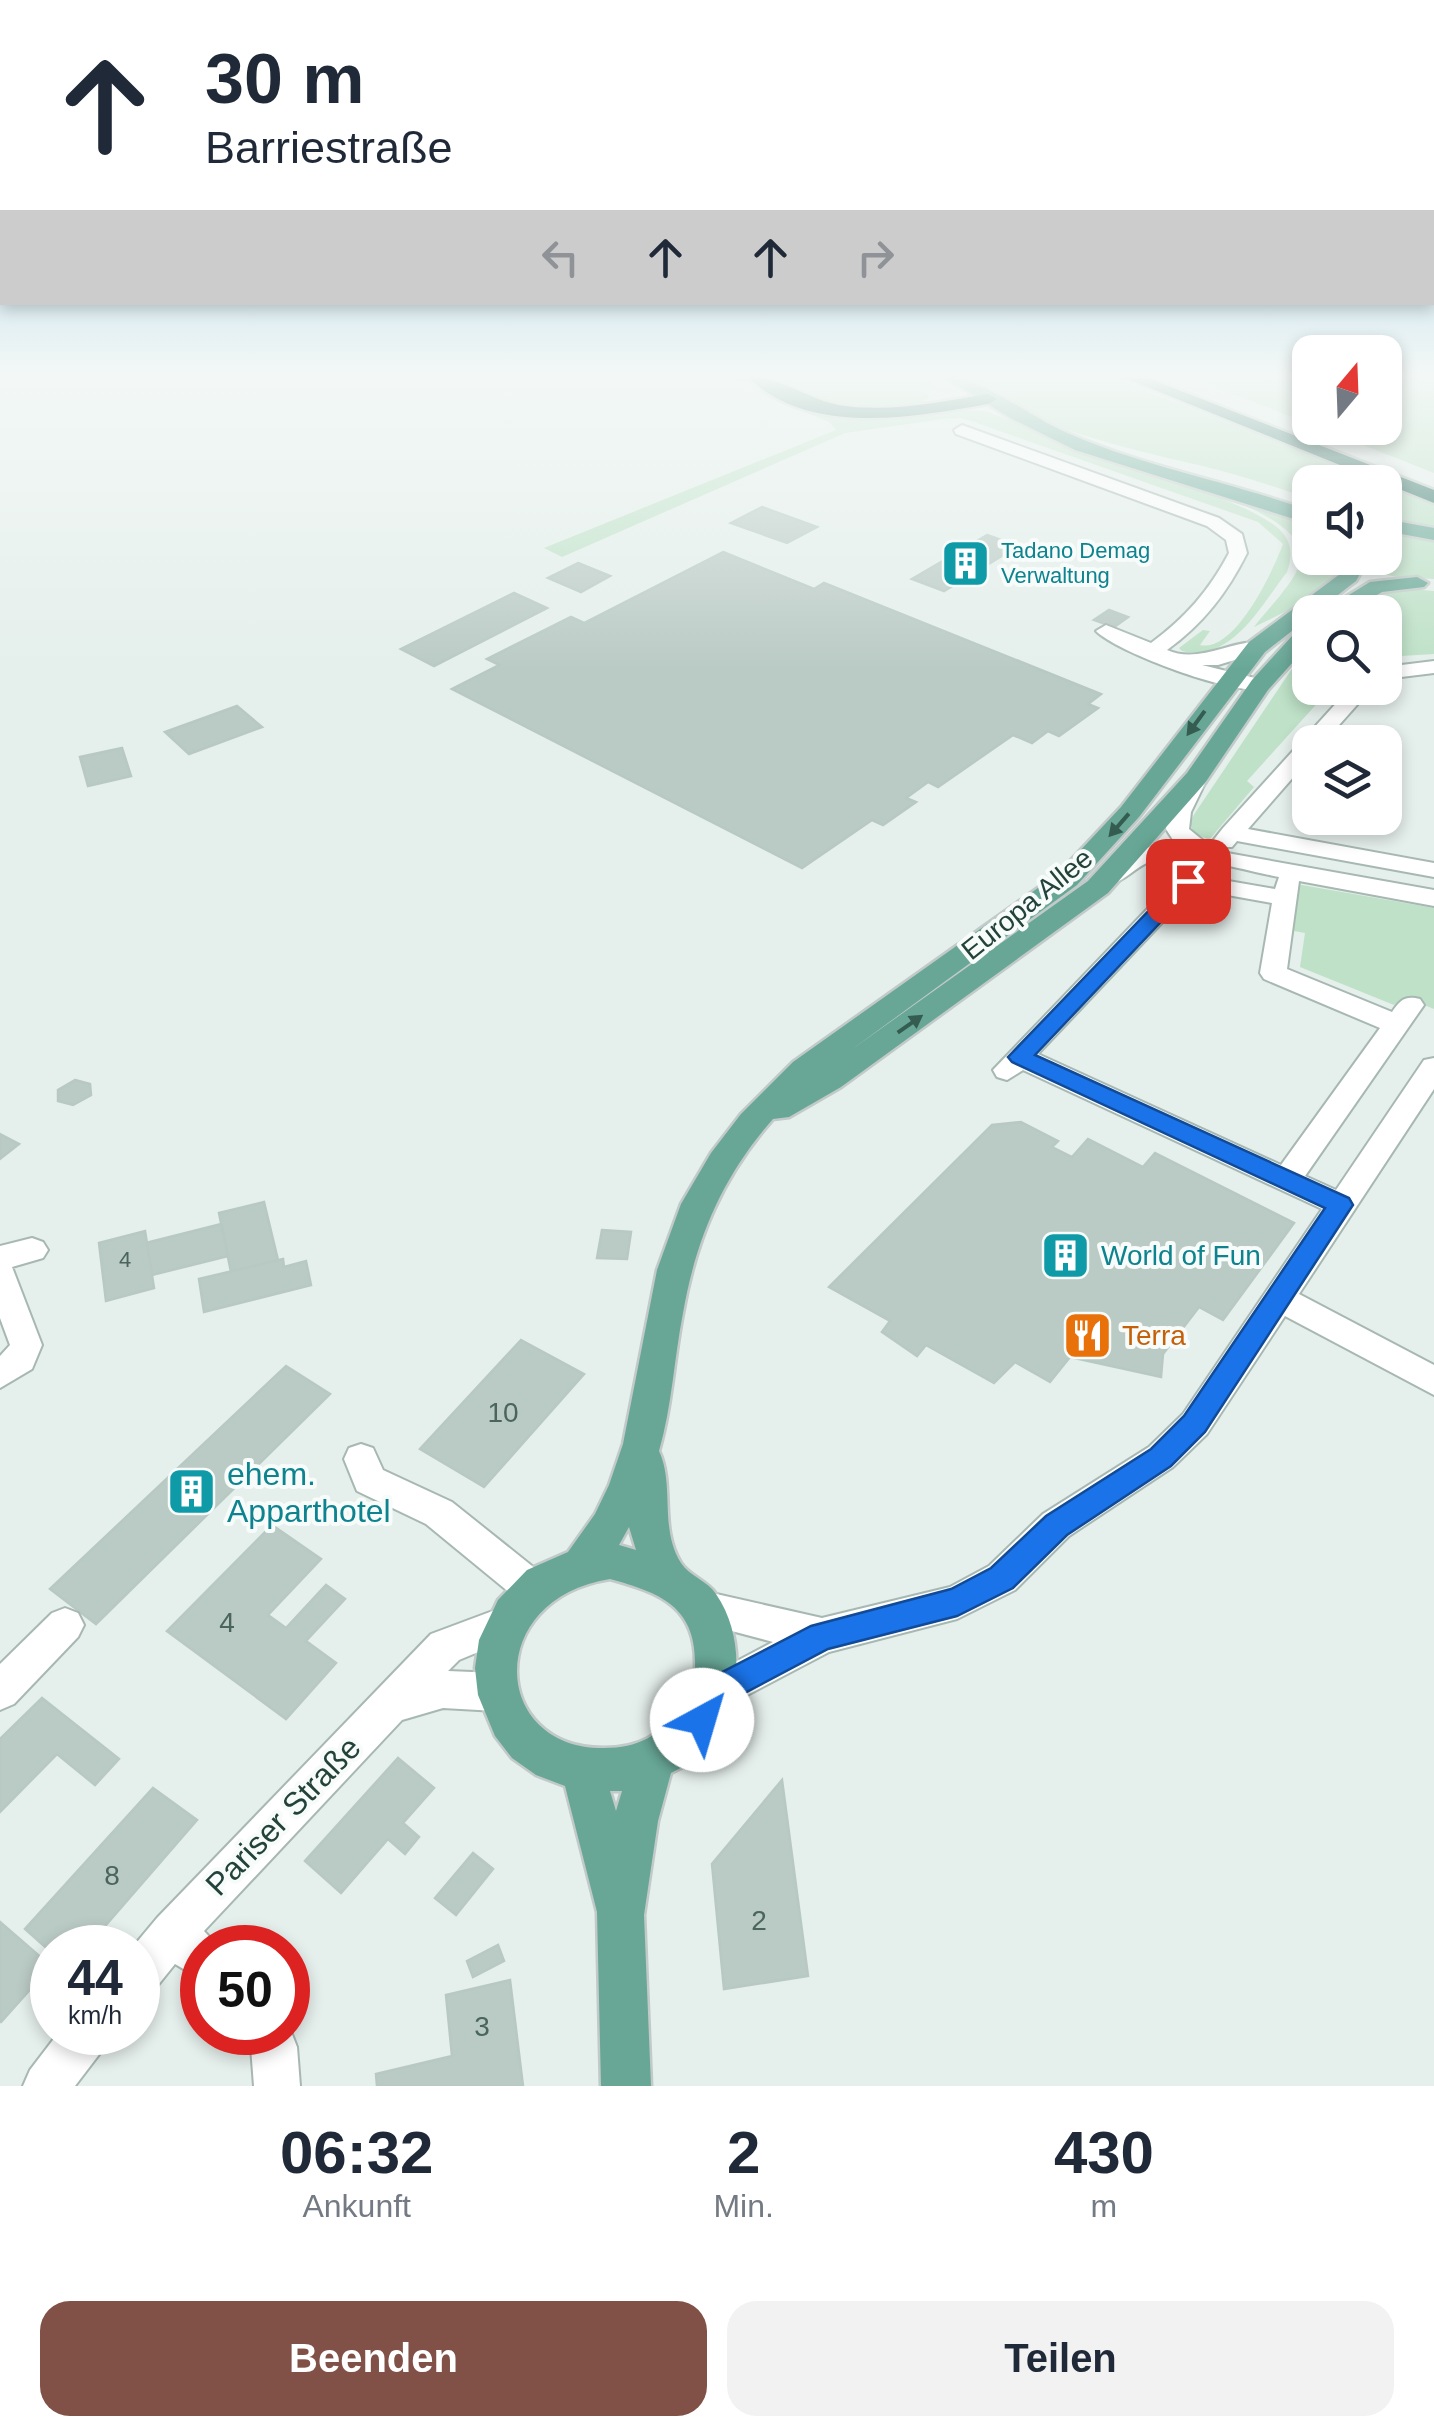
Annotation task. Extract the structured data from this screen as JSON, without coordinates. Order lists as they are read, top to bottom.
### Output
{
  "streets": {
    "main road": ["Europa Allee"],
    "street": ["Pariser Straße"]
  },
  "crossings": [
    ["Europa Allee", "Pariser Straße"]
  ],
  "places": {
    "building": ["Tadano Demag Verwaltung", "World of Fun", "ehem. Apparthotel"],
    "restaurant": ["Terra"]
  },
  "house_numbers": [
    "4",
    "10",
    "4",
    "8",
    "2",
    "3"
  ],
  "north": "top",
  "page": {
    "turn": ["30 m", "Barriestraße"],
    "speed": "44 km/h",
    "limit": "50",
    "eta": [
      "06:32",
      "Ankunft",
      "2",
      "Min.",
      "430",
      "m"
    ],
    "buttons": ["Beenden", "Teilen"]
  }
}
